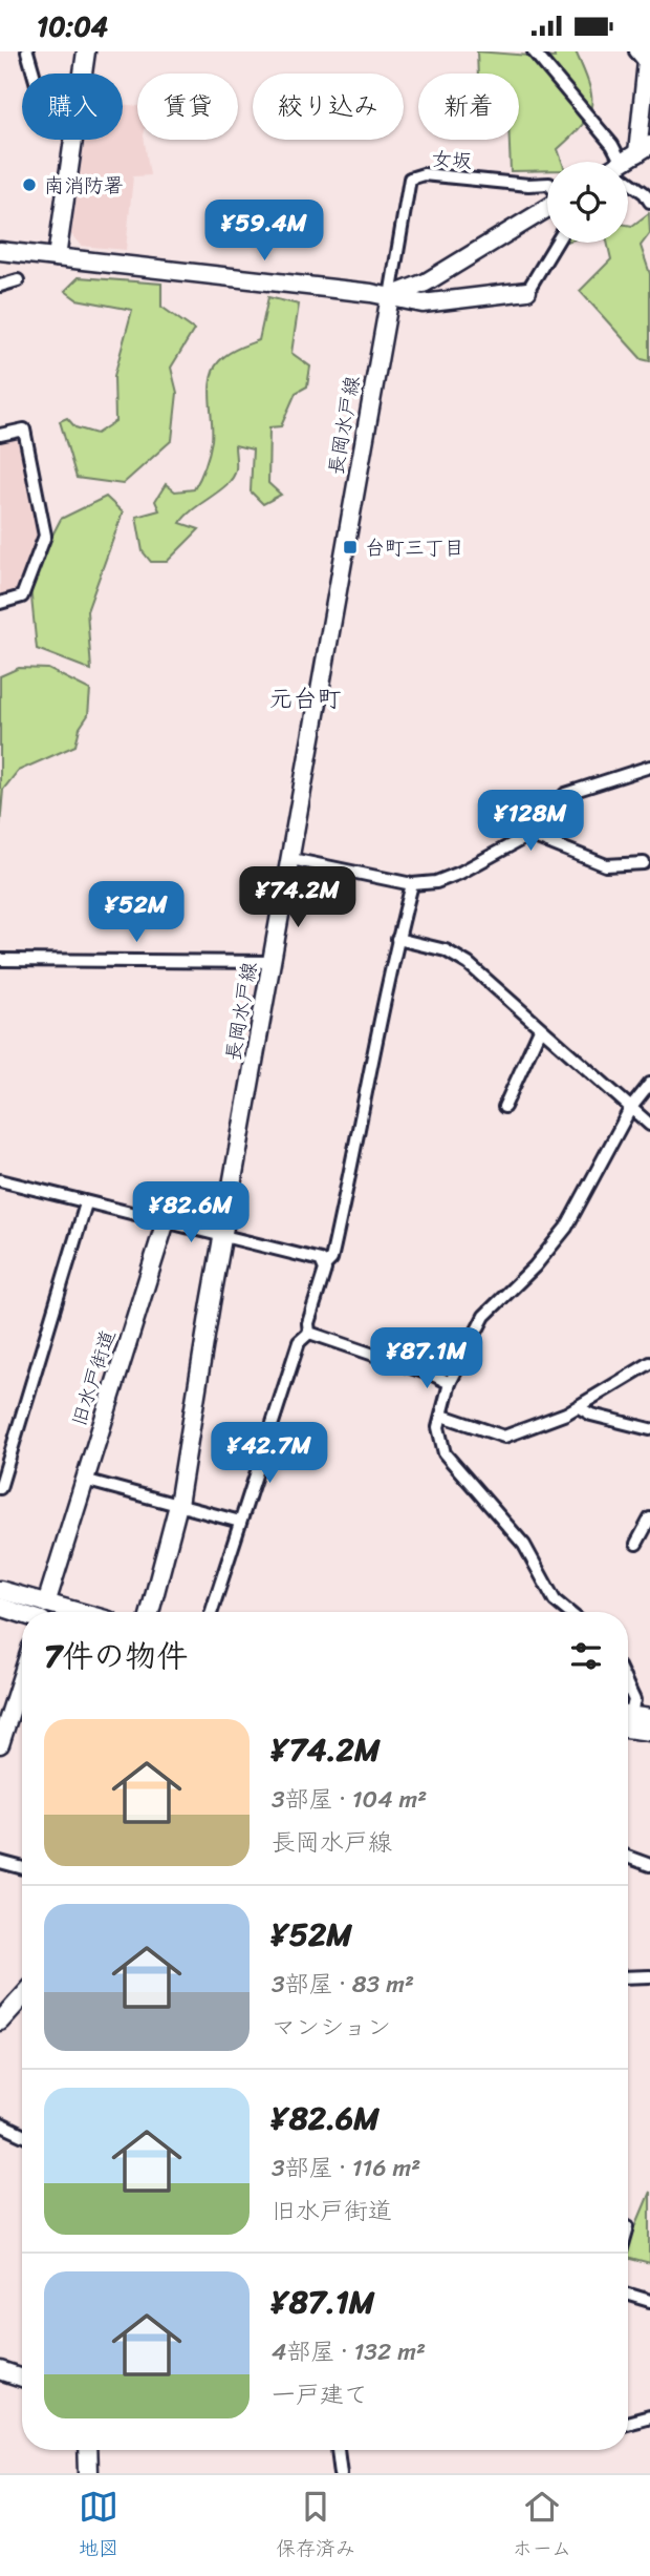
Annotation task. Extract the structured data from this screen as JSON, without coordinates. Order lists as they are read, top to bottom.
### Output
{
  "streets": {
    "main road": ["長岡水戸線", "旧水戸街道"],
    "street": ["女坂"]
  },
  "crossings": [
    ["女坂", "長岡水戸線"]
  ],
  "districts": ["元台町"],
  "places": {
    "other": ["南消防署"],
    "transit": ["台町三丁目"]
  },
  "page": {
    "status": "10:04",
    "chip": [
      "購入",
      "賃貸",
      "絞り込み",
      "新着"
    ],
    "price": [
      "¥59.4M",
      "¥128M",
      "¥74.2M",
      "¥52M",
      "¥82.6M",
      "¥87.1M",
      "¥42.7M"
    ],
    "heading": "7件の物件",
    "list": [
      {
        "name": "¥74.2M",
        "note": "3部屋 · 104 m² · 長岡水戸線"
      },
      {
        "name": "¥52M",
        "note": "3部屋 · 83 m² · マンション"
      },
      {
        "name": "¥82.6M",
        "note": "3部屋 · 116 m² · 旧水戸街道"
      },
      {
        "name": "¥87.1M",
        "note": "4部屋 · 132 m² · 一戸建て"
      }
    ],
    "tabs": ["地図", "保存済み", "ホーム"]
  }
}
